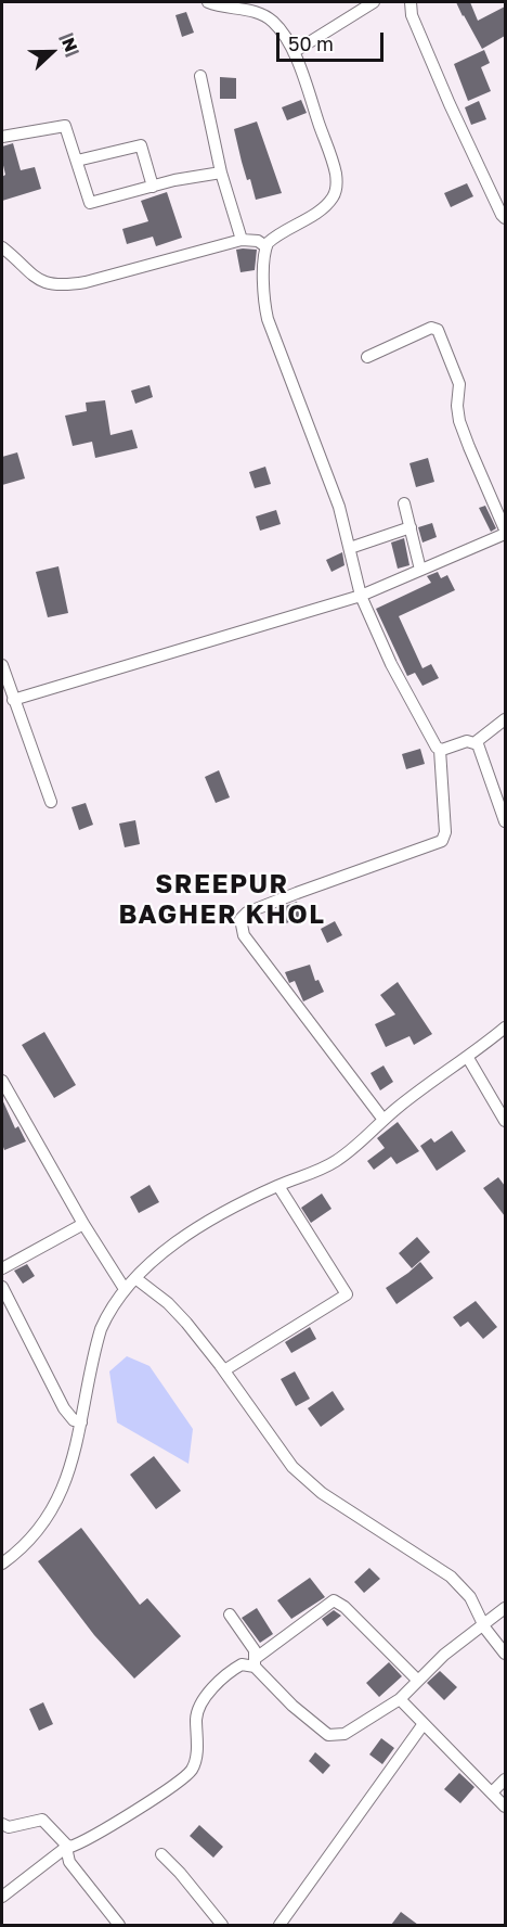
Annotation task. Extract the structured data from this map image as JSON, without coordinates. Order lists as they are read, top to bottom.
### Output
{
  "districts": ["SREEPUR BAGHER KHOL"],
  "scale_bar": "50 m",
  "north": "right"
}
